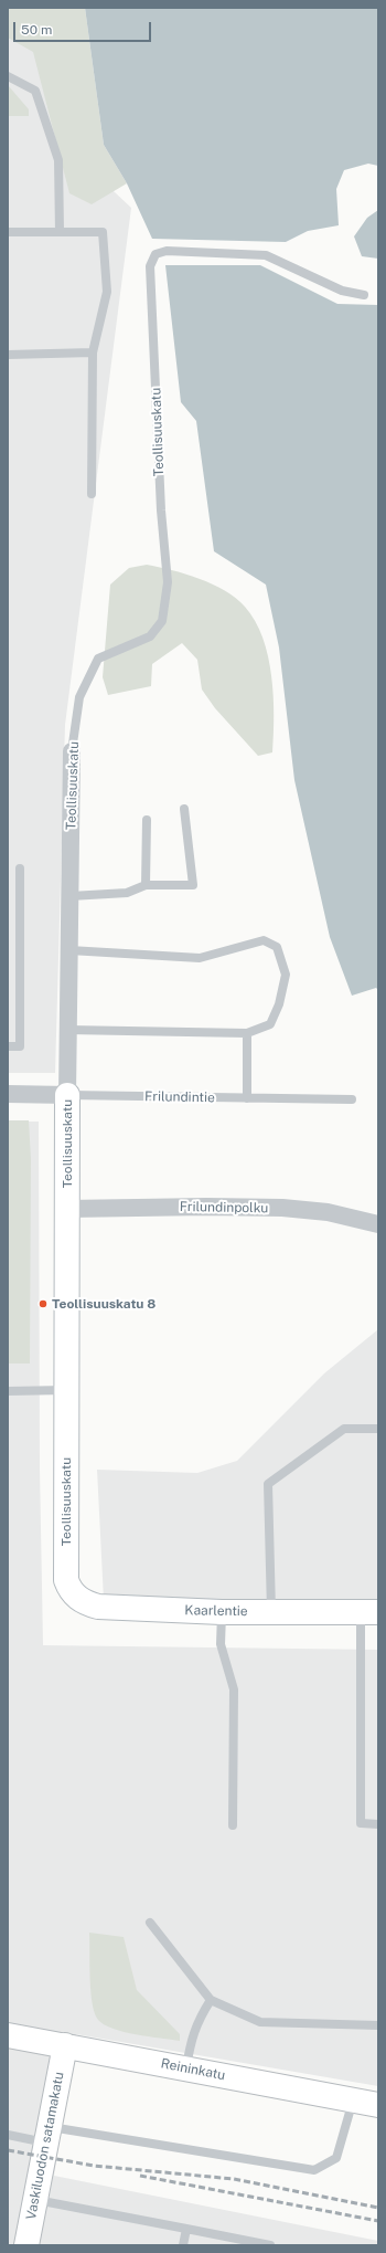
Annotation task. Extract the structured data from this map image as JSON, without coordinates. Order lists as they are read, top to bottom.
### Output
{
  "streets": {
    "street": [
      "Teollisuuskatu",
      "Frilundintie",
      "Frilundinpolku",
      "Kaarlentie",
      "Reininkatu",
      "Vaskiluodon satamakatu"
    ]
  },
  "crossings": [
    ["Teollisuuskatu", "Frilundintie"],
    ["Teollisuuskatu", "Frilundinpolku"],
    ["Teollisuuskatu", "Kaarlentie"],
    ["Reininkatu", "Vaskiluodon satamakatu"]
  ],
  "places": ["Teollisuuskatu 8"],
  "scale_bar": "50 m"
}
